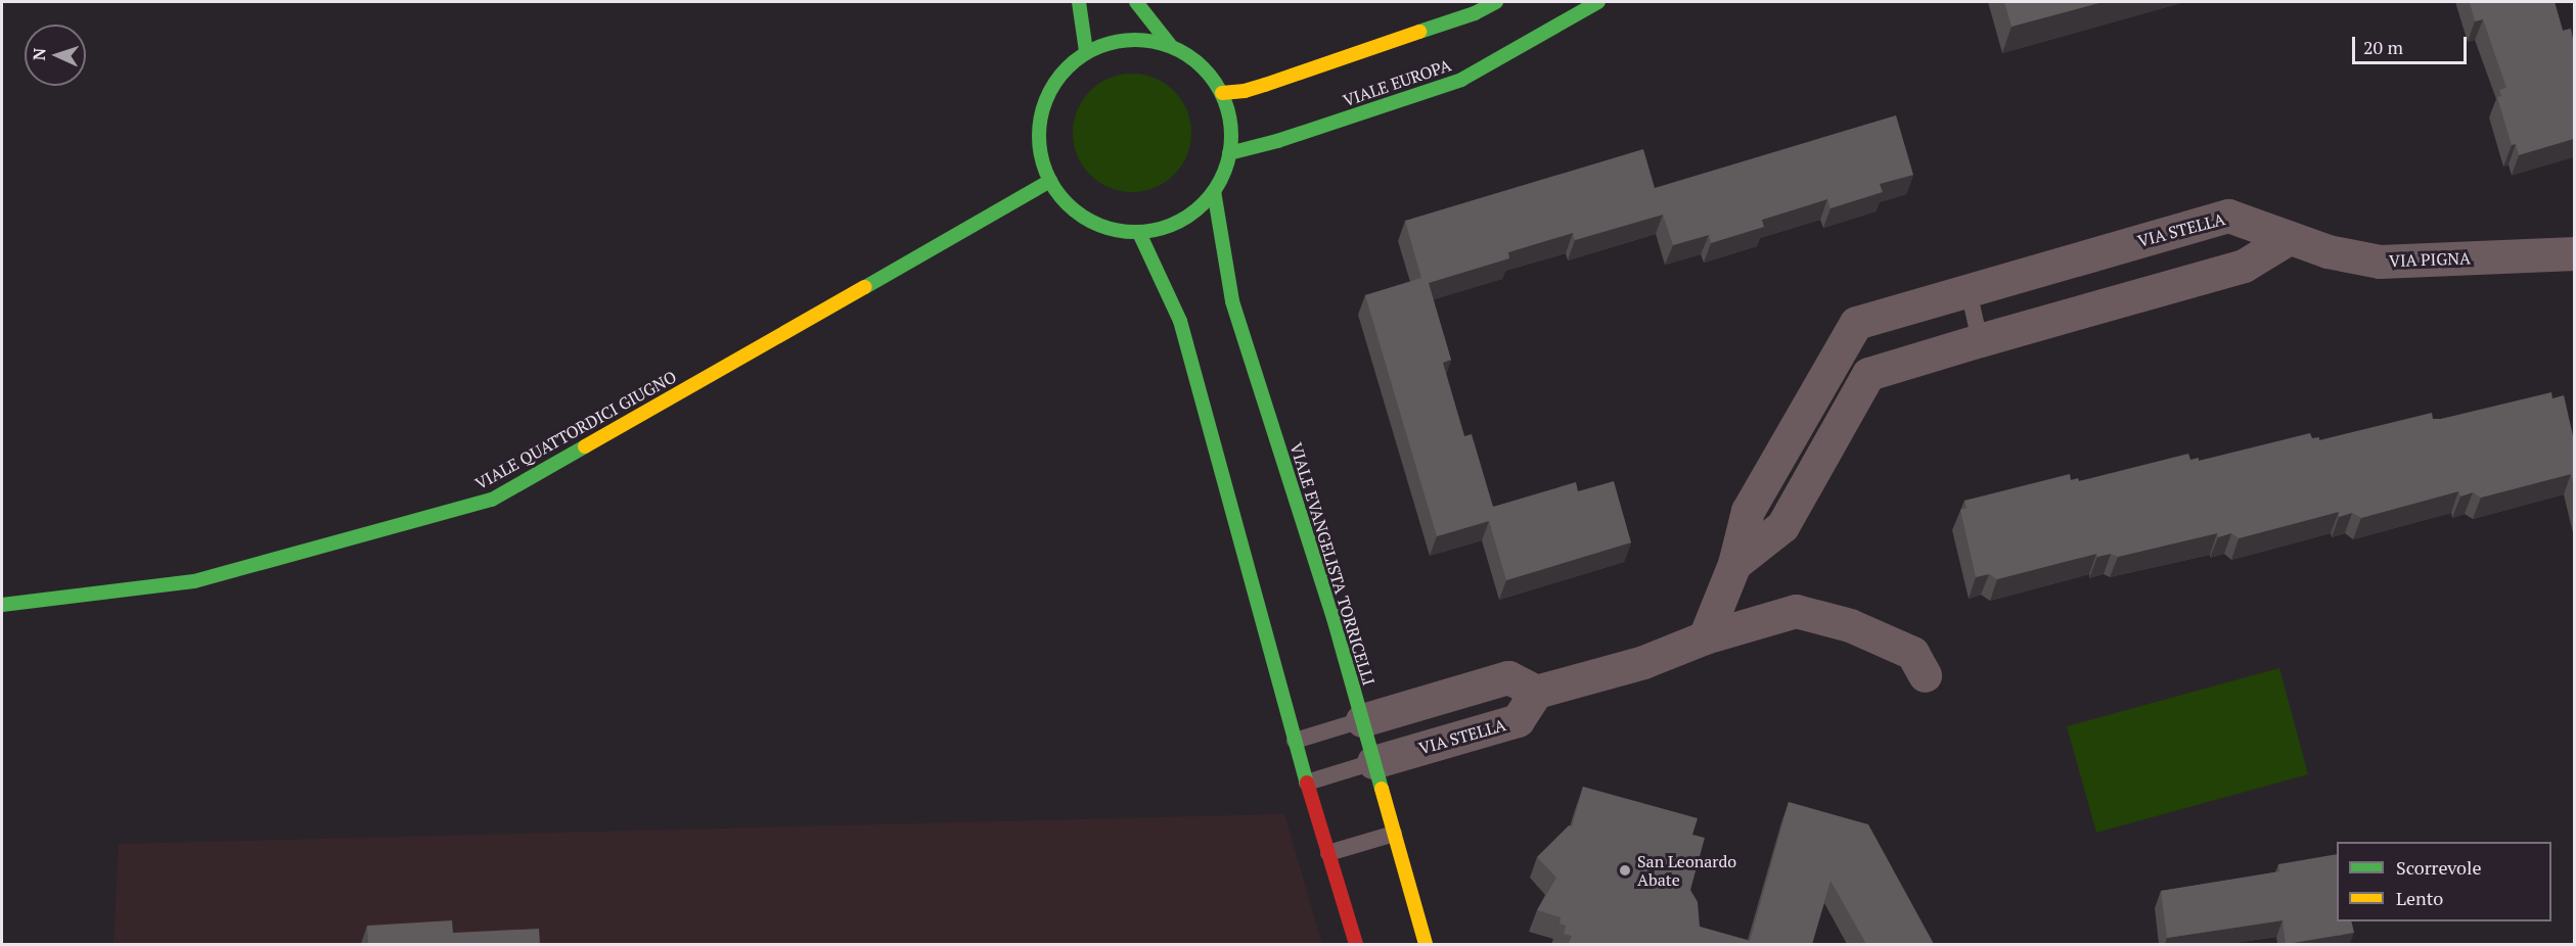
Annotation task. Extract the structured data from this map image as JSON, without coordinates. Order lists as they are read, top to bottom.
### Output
{
  "streets": {
    "street": [
      "VIALE EUROPA",
      "VIA STELLA",
      "VIA PIGNA",
      "VIALE QUATTORDICI GIUGNO",
      "VIALE EVANGELISTA TORRICELLI"
    ]
  },
  "crossings": [
    ["VIALE EUROPA", "VIALE QUATTORDICI GIUGNO"],
    ["VIALE EUROPA", "VIALE EVANGELISTA TORRICELLI"],
    ["VIA STELLA", "VIA PIGNA"],
    ["VIA STELLA", "VIALE EVANGELISTA TORRICELLI"],
    ["VIALE QUATTORDICI GIUGNO", "VIALE EVANGELISTA TORRICELLI"]
  ],
  "places": ["San Leonardo Abate"],
  "legend": ["Scorrevole", "Lento"],
  "scale_bar": "20 m",
  "north": "left"
}
